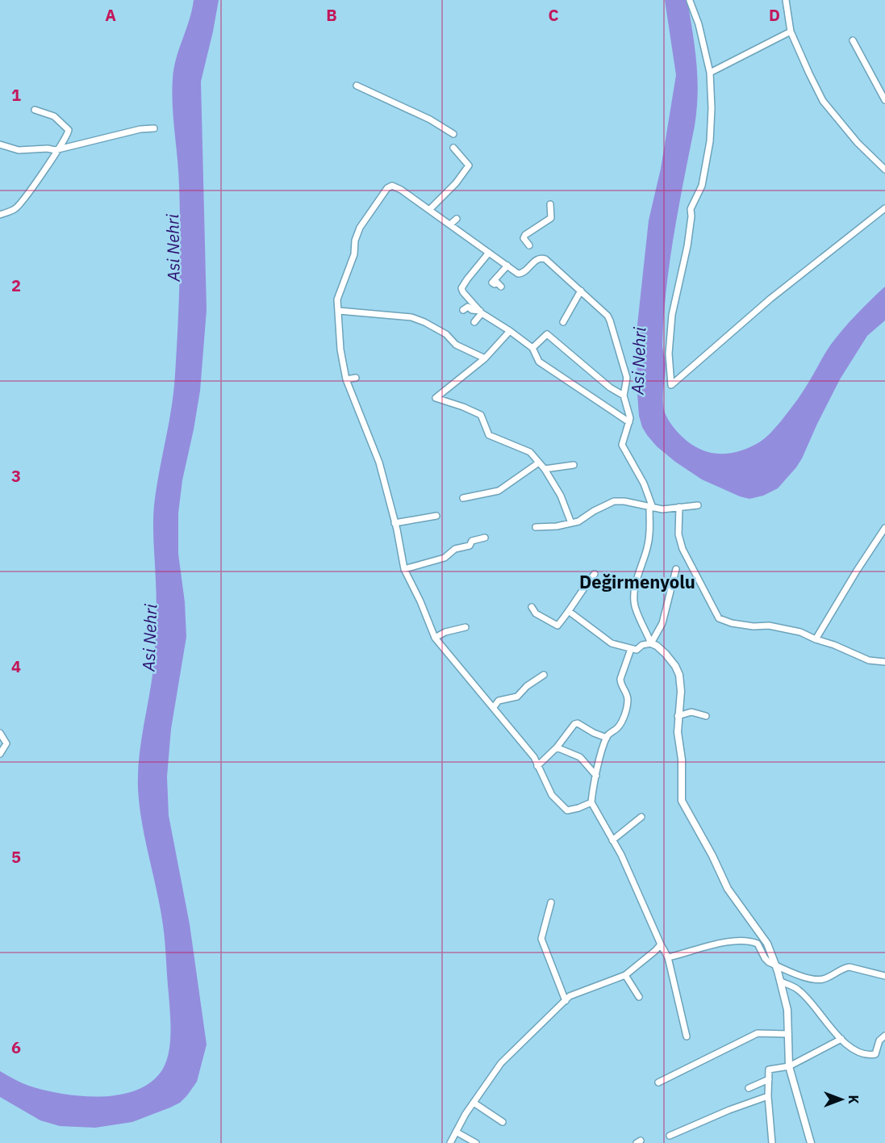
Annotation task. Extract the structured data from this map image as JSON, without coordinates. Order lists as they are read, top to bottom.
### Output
{
  "districts": ["Değirmenyolu"],
  "water": ["Asi Nehri"],
  "north": "right",
  "grid": {
    "columns": [
      "A",
      "B",
      "C",
      "D"
    ],
    "rows": [
      "1",
      "2",
      "3",
      "4",
      "5",
      "6"
    ]
  }
}
